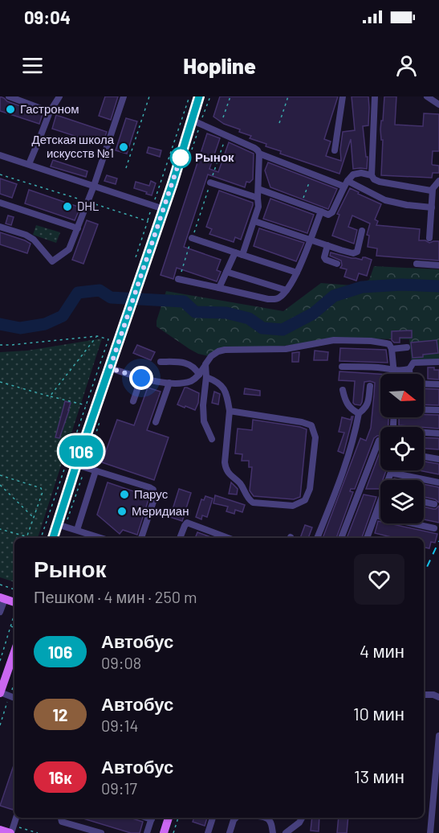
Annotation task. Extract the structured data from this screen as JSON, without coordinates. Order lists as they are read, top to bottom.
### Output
{
  "places": [
    "Гастроном",
    "Детская школа искусств №1",
    "Рынок",
    "DHL",
    "Парус",
    "Меридиан"
  ],
  "lines": ["bus line 106"],
  "north": "right",
  "page": {
    "status": "09:04",
    "header": "Hopline",
    "on_map": "106",
    "heading": ["Рынок", "Пешком · 4 мин · 250 m"],
    "list": [
      {
        "mark": "106",
        "name": "Автобус",
        "note": "09:08",
        "value": "4 мин"
      },
      {
        "mark": "12",
        "name": "Автобус",
        "note": "09:14",
        "value": "10 мин"
      },
      {
        "mark": "16к",
        "name": "Автобус",
        "note": "09:17",
        "value": "13 мин"
      }
    ]
  }
}
